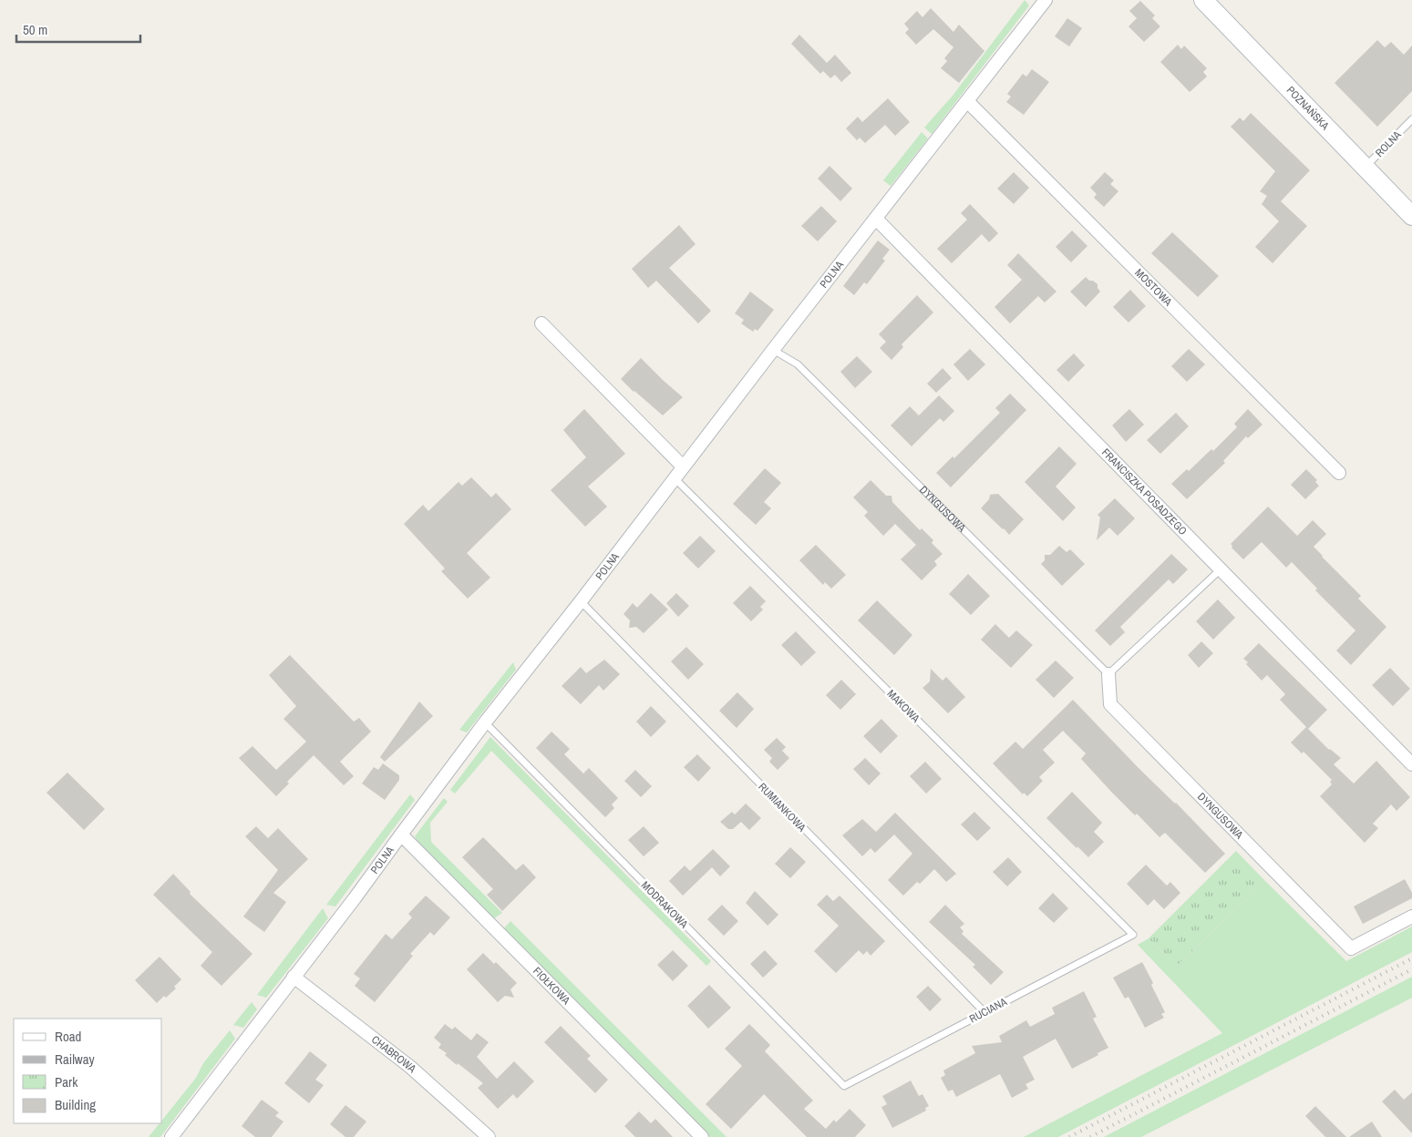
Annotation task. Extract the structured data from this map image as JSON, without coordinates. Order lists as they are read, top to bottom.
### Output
{
  "streets": {
    "main road": ["POZNAŃSKA"],
    "street": [
      "POLNA",
      "MOSTOWA",
      "FRANCISZKA POSADZEGO",
      "DYNGUSOWA",
      "FIOŁKOWA",
      "CHABROWA"
    ],
    "lane": [
      "ROLNA",
      "MAKOWA",
      "RUMIANKOWA",
      "MODRAKOWA",
      "RUCIANA"
    ]
  },
  "crossings": [
    ["POZNAŃSKA", "ROLNA"],
    ["POLNA", "MOSTOWA"],
    ["POLNA", "FRANCISZKA POSADZEGO"],
    ["POLNA", "DYNGUSOWA"],
    ["POLNA", "MAKOWA"],
    ["POLNA", "RUMIANKOWA"],
    ["POLNA", "MODRAKOWA"],
    ["POLNA", "FIOŁKOWA"],
    ["POLNA", "CHABROWA"],
    ["MAKOWA", "RUCIANA"],
    ["RUMIANKOWA", "RUCIANA"],
    ["MODRAKOWA", "RUCIANA"]
  ],
  "legend": [
    "Road",
    "Railway",
    "Park",
    "Building"
  ],
  "scale_bar": "50 m"
}
